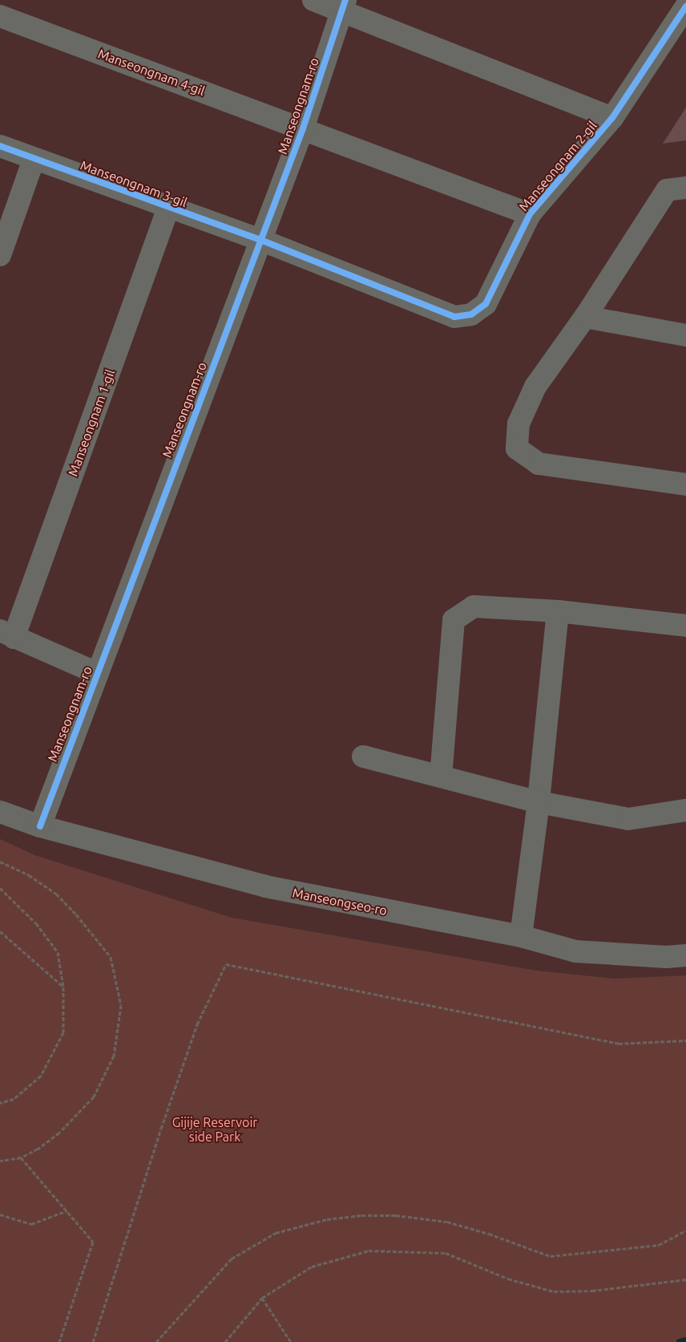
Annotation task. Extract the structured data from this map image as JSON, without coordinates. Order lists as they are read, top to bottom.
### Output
{
  "streets": {
    "street": [
      "Manseongnam 4-gil",
      "Manseongnam-ro",
      "Manseongnam 2-gil",
      "Manseongnam 3-gil",
      "Manseongnam 1-gil",
      "Manseongseo-ro"
    ]
  },
  "crossings": [
    ["Manseongnam 4-gil", "Manseongnam-ro"],
    ["Manseongnam-ro", "Manseongnam 2-gil"],
    ["Manseongnam-ro", "Manseongnam 3-gil"],
    ["Manseongnam-ro", "Manseongnam 1-gil"],
    ["Manseongnam-ro", "Manseongseo-ro"],
    ["Manseongnam 2-gil", "Manseongnam 3-gil"],
    ["Manseongnam 3-gil", "Manseongnam 1-gil"]
  ],
  "parks": ["Gijije Reservoir side Park"]
}
